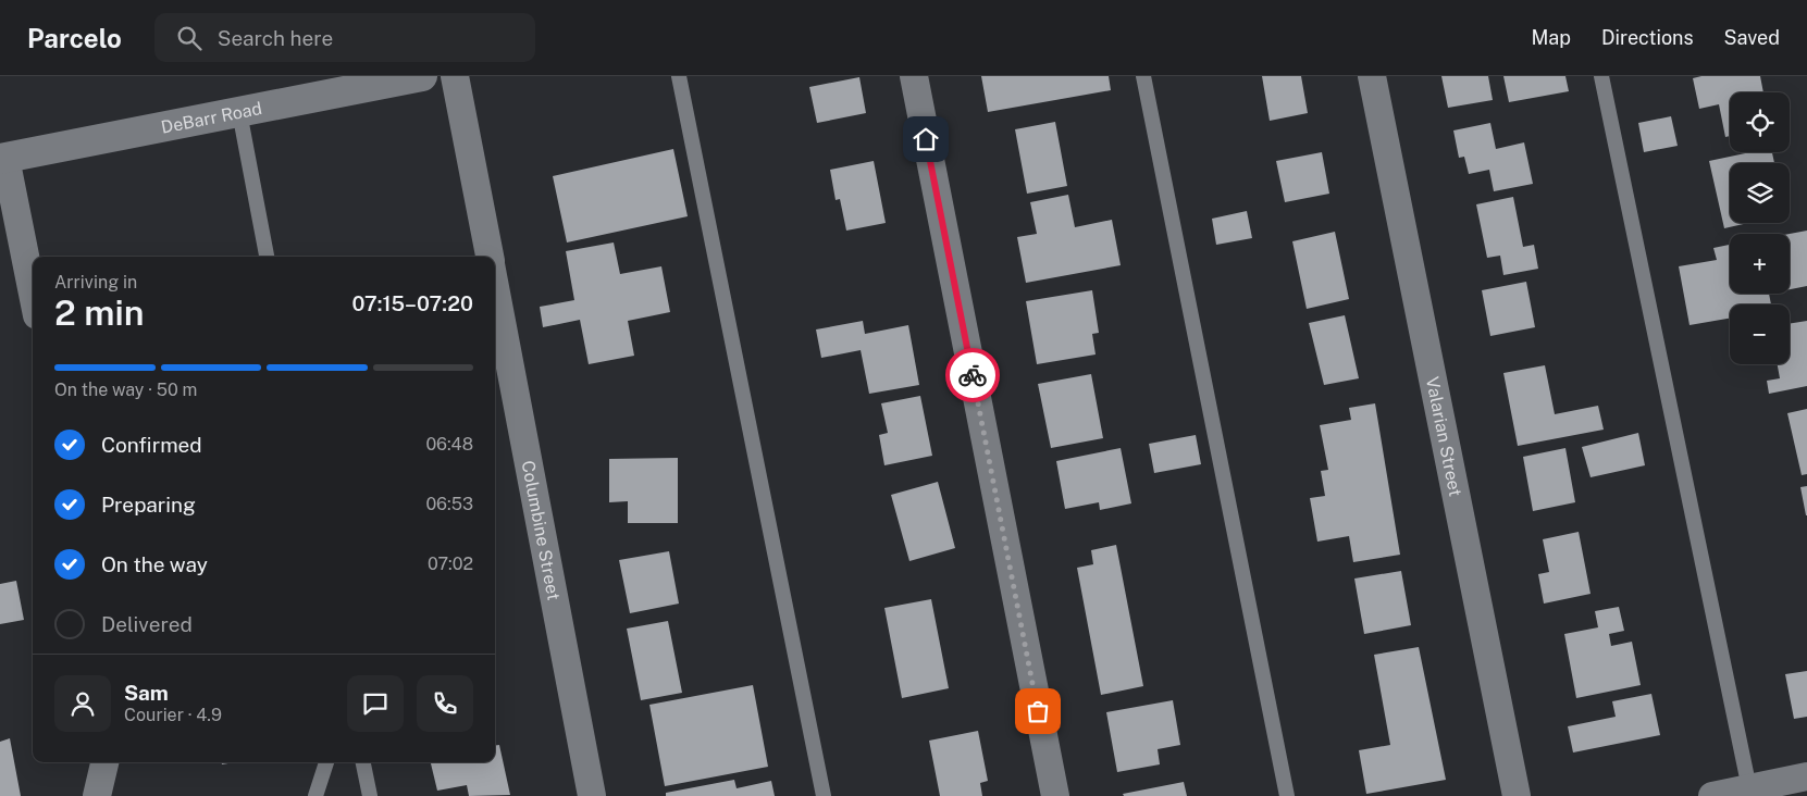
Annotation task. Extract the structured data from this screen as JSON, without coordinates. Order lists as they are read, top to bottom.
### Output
{
  "streets": {
    "main road": ["DeBarr Road"],
    "street": ["Valarian Street", "Columbine Street"]
  },
  "page": {
    "header": "Parcelo",
    "search": "Search here",
    "nav": ["Map", "Directions", "Saved"],
    "map_buttons": ["+", "−"],
    "heading": ["2 min", "Arriving in", "07:15–07:20"],
    "panel": ["Sam", "Courier · 4.9"],
    "bar": "On the way · 50 m",
    "list": [
      ["Confirmed", "06:48"],
      ["Preparing", "06:53"],
      ["On the way", "07:02"],
      "Delivered"
    ]
  }
}
